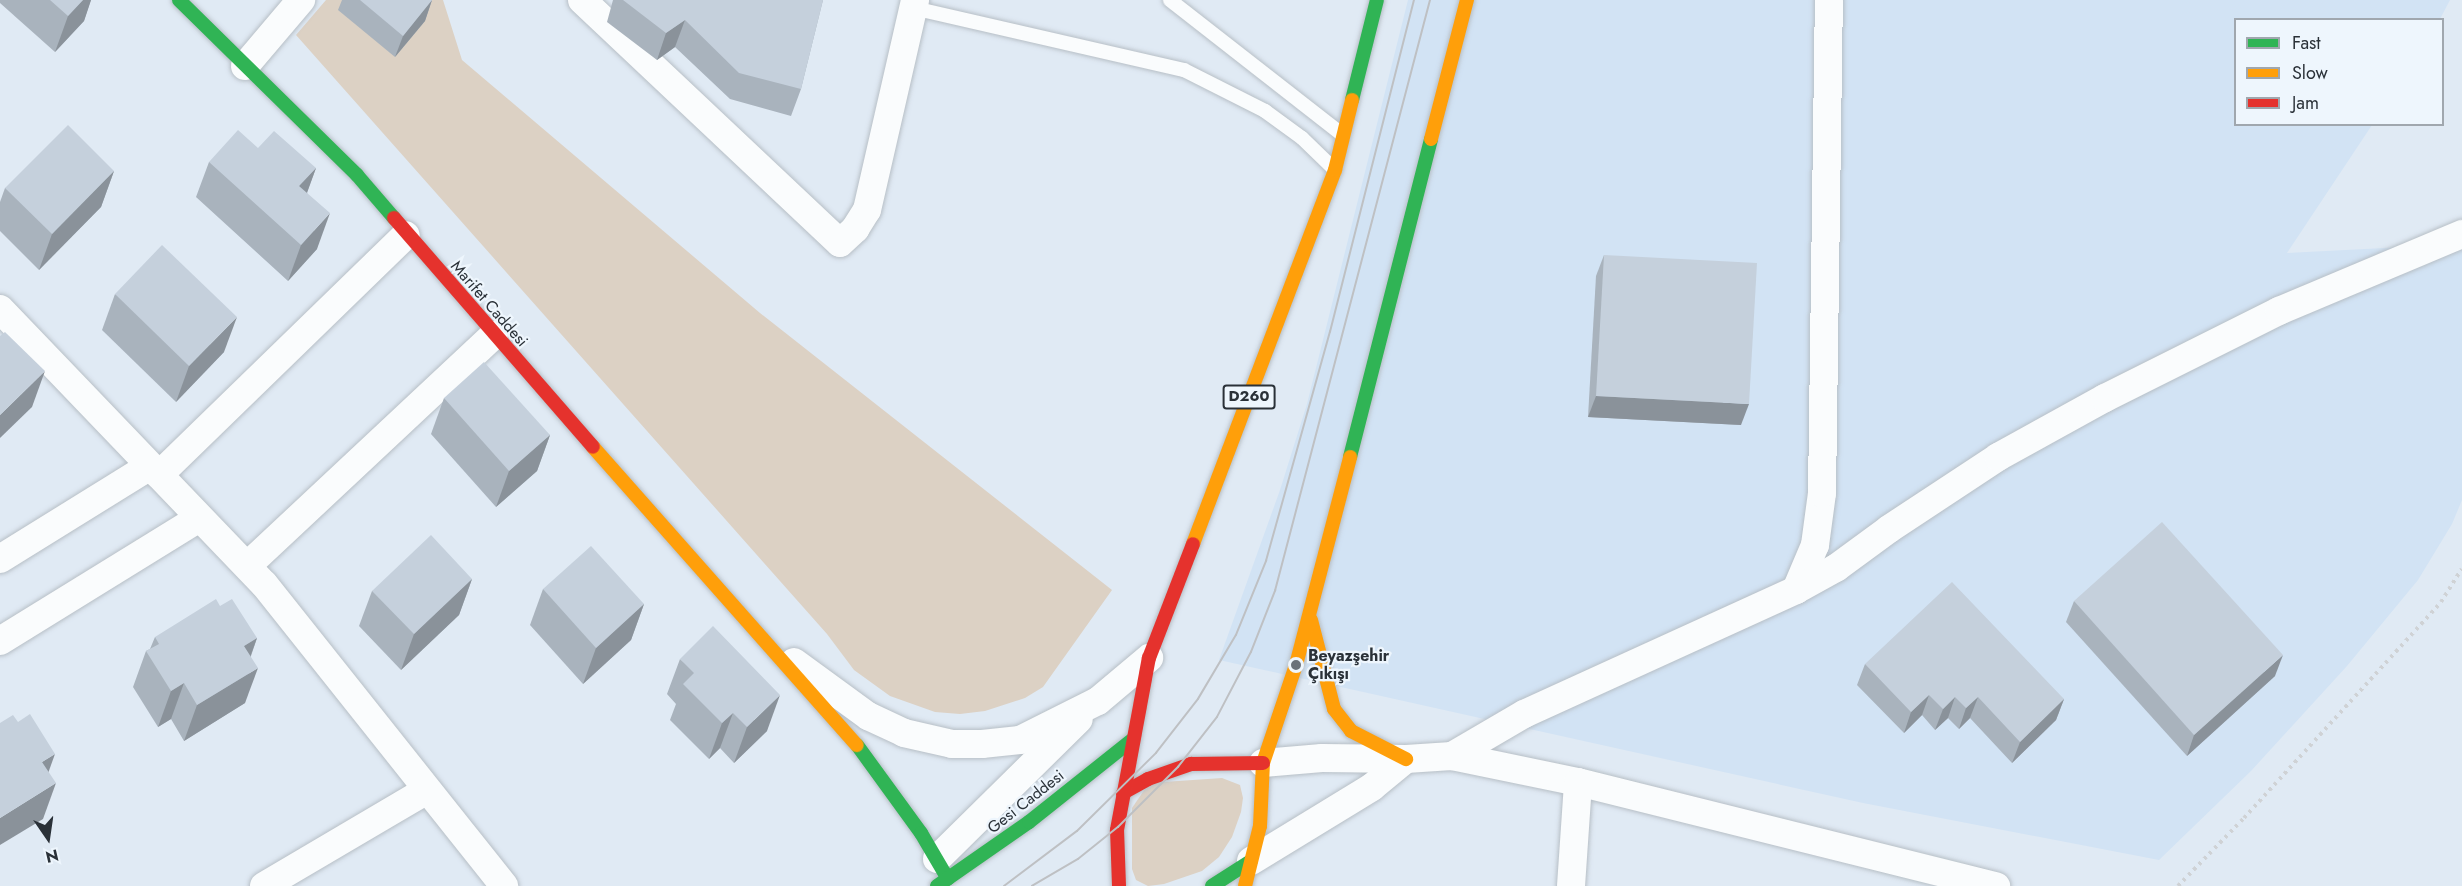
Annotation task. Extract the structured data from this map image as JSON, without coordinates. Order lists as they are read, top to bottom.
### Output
{
  "streets": {
    "main road": ["Marifet Caddesi", "D260", "Gesi Caddesi"]
  },
  "crossings": [
    ["Marifet Caddesi", "Gesi Caddesi"],
    ["D260", "Gesi Caddesi"]
  ],
  "places": ["Beyazşehir Çıkışı"],
  "legend": ["Fast", "Slow", "Jam"],
  "north": "bottom"
}
